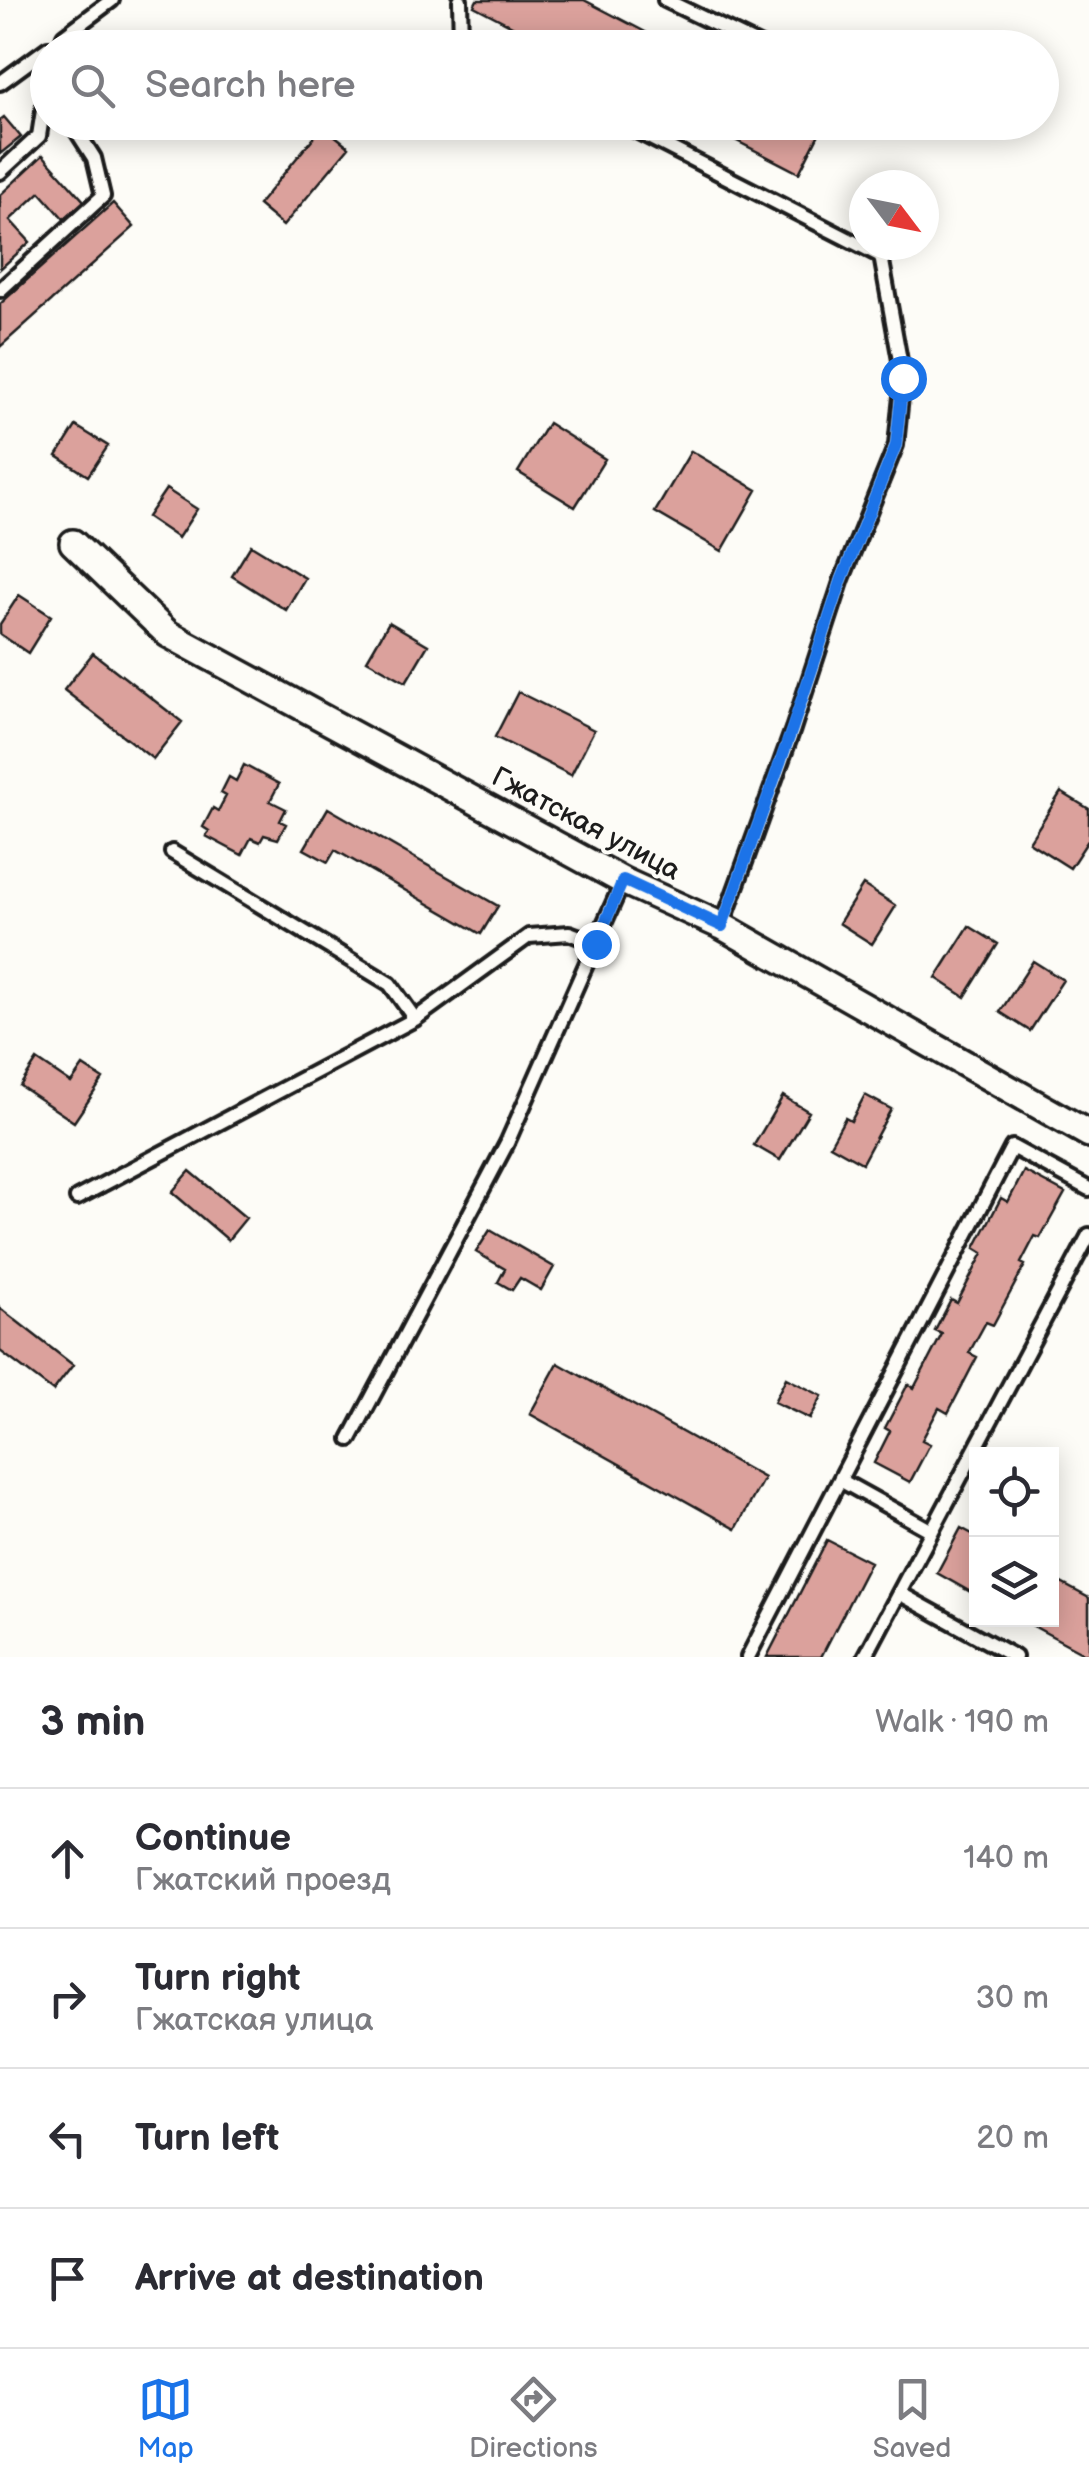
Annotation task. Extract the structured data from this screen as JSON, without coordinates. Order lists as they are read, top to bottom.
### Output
{
  "streets": {
    "street": ["Гжатская улица"]
  },
  "north": "bottom right",
  "page": {
    "search": "Search here",
    "heading": ["3 min", "Walk · 190 m"],
    "list": [
      ["Continue", "Гжатский проезд", "140 m"],
      ["Turn right", "Гжатская улица", "30 m"],
      ["Turn left", "20 m"],
      "Arrive at destination"
    ],
    "nav": ["Map", "Directions", "Saved"]
  }
}
